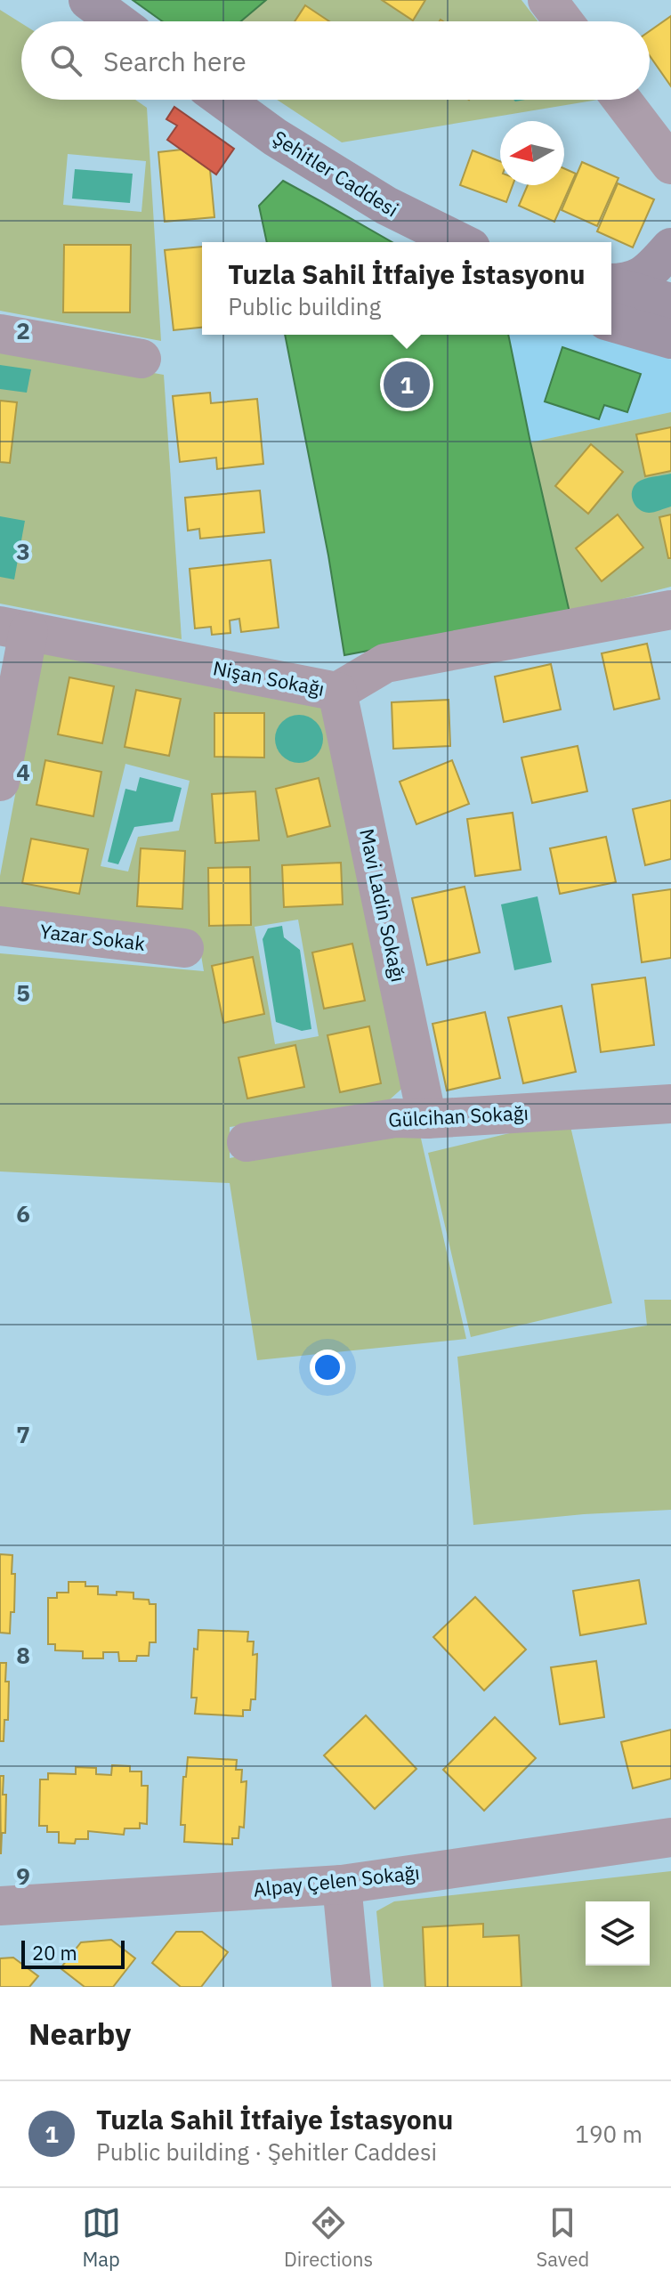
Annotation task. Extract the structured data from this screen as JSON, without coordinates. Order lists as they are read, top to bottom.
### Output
{
  "streets": {
    "main road": ["Şehitler Caddesi"],
    "street": [
      "Nişan Sokağı",
      "Mavi Ladin Sokağı",
      "Yazar Sokak",
      "Gülcihan Sokağı",
      "Alpay Çelen Sokağı"
    ]
  },
  "crossings": [
    ["Nişan Sokağı", "Mavi Ladin Sokağı"],
    ["Mavi Ladin Sokağı", "Gülcihan Sokağı"]
  ],
  "scale_bar": "20 m",
  "north": "left",
  "page": {
    "search": "Search here",
    "popup": ["Tuzla Sahil İtfaiye İstasyonu", "Public building"],
    "pins": "1",
    "scale": "20 m",
    "heading": "Nearby",
    "list": [
      {
        "mark": "1",
        "name": "Tuzla Sahil İtfaiye İstasyonu",
        "note": "Public building · Şehitler Caddesi",
        "value": "190 m"
      }
    ],
    "nav": ["Map", "Directions", "Saved"]
  },
  "grid": {
    "rows": [
      "2",
      "3",
      "4",
      "5",
      "6",
      "7",
      "8",
      "9"
    ]
  }
}
